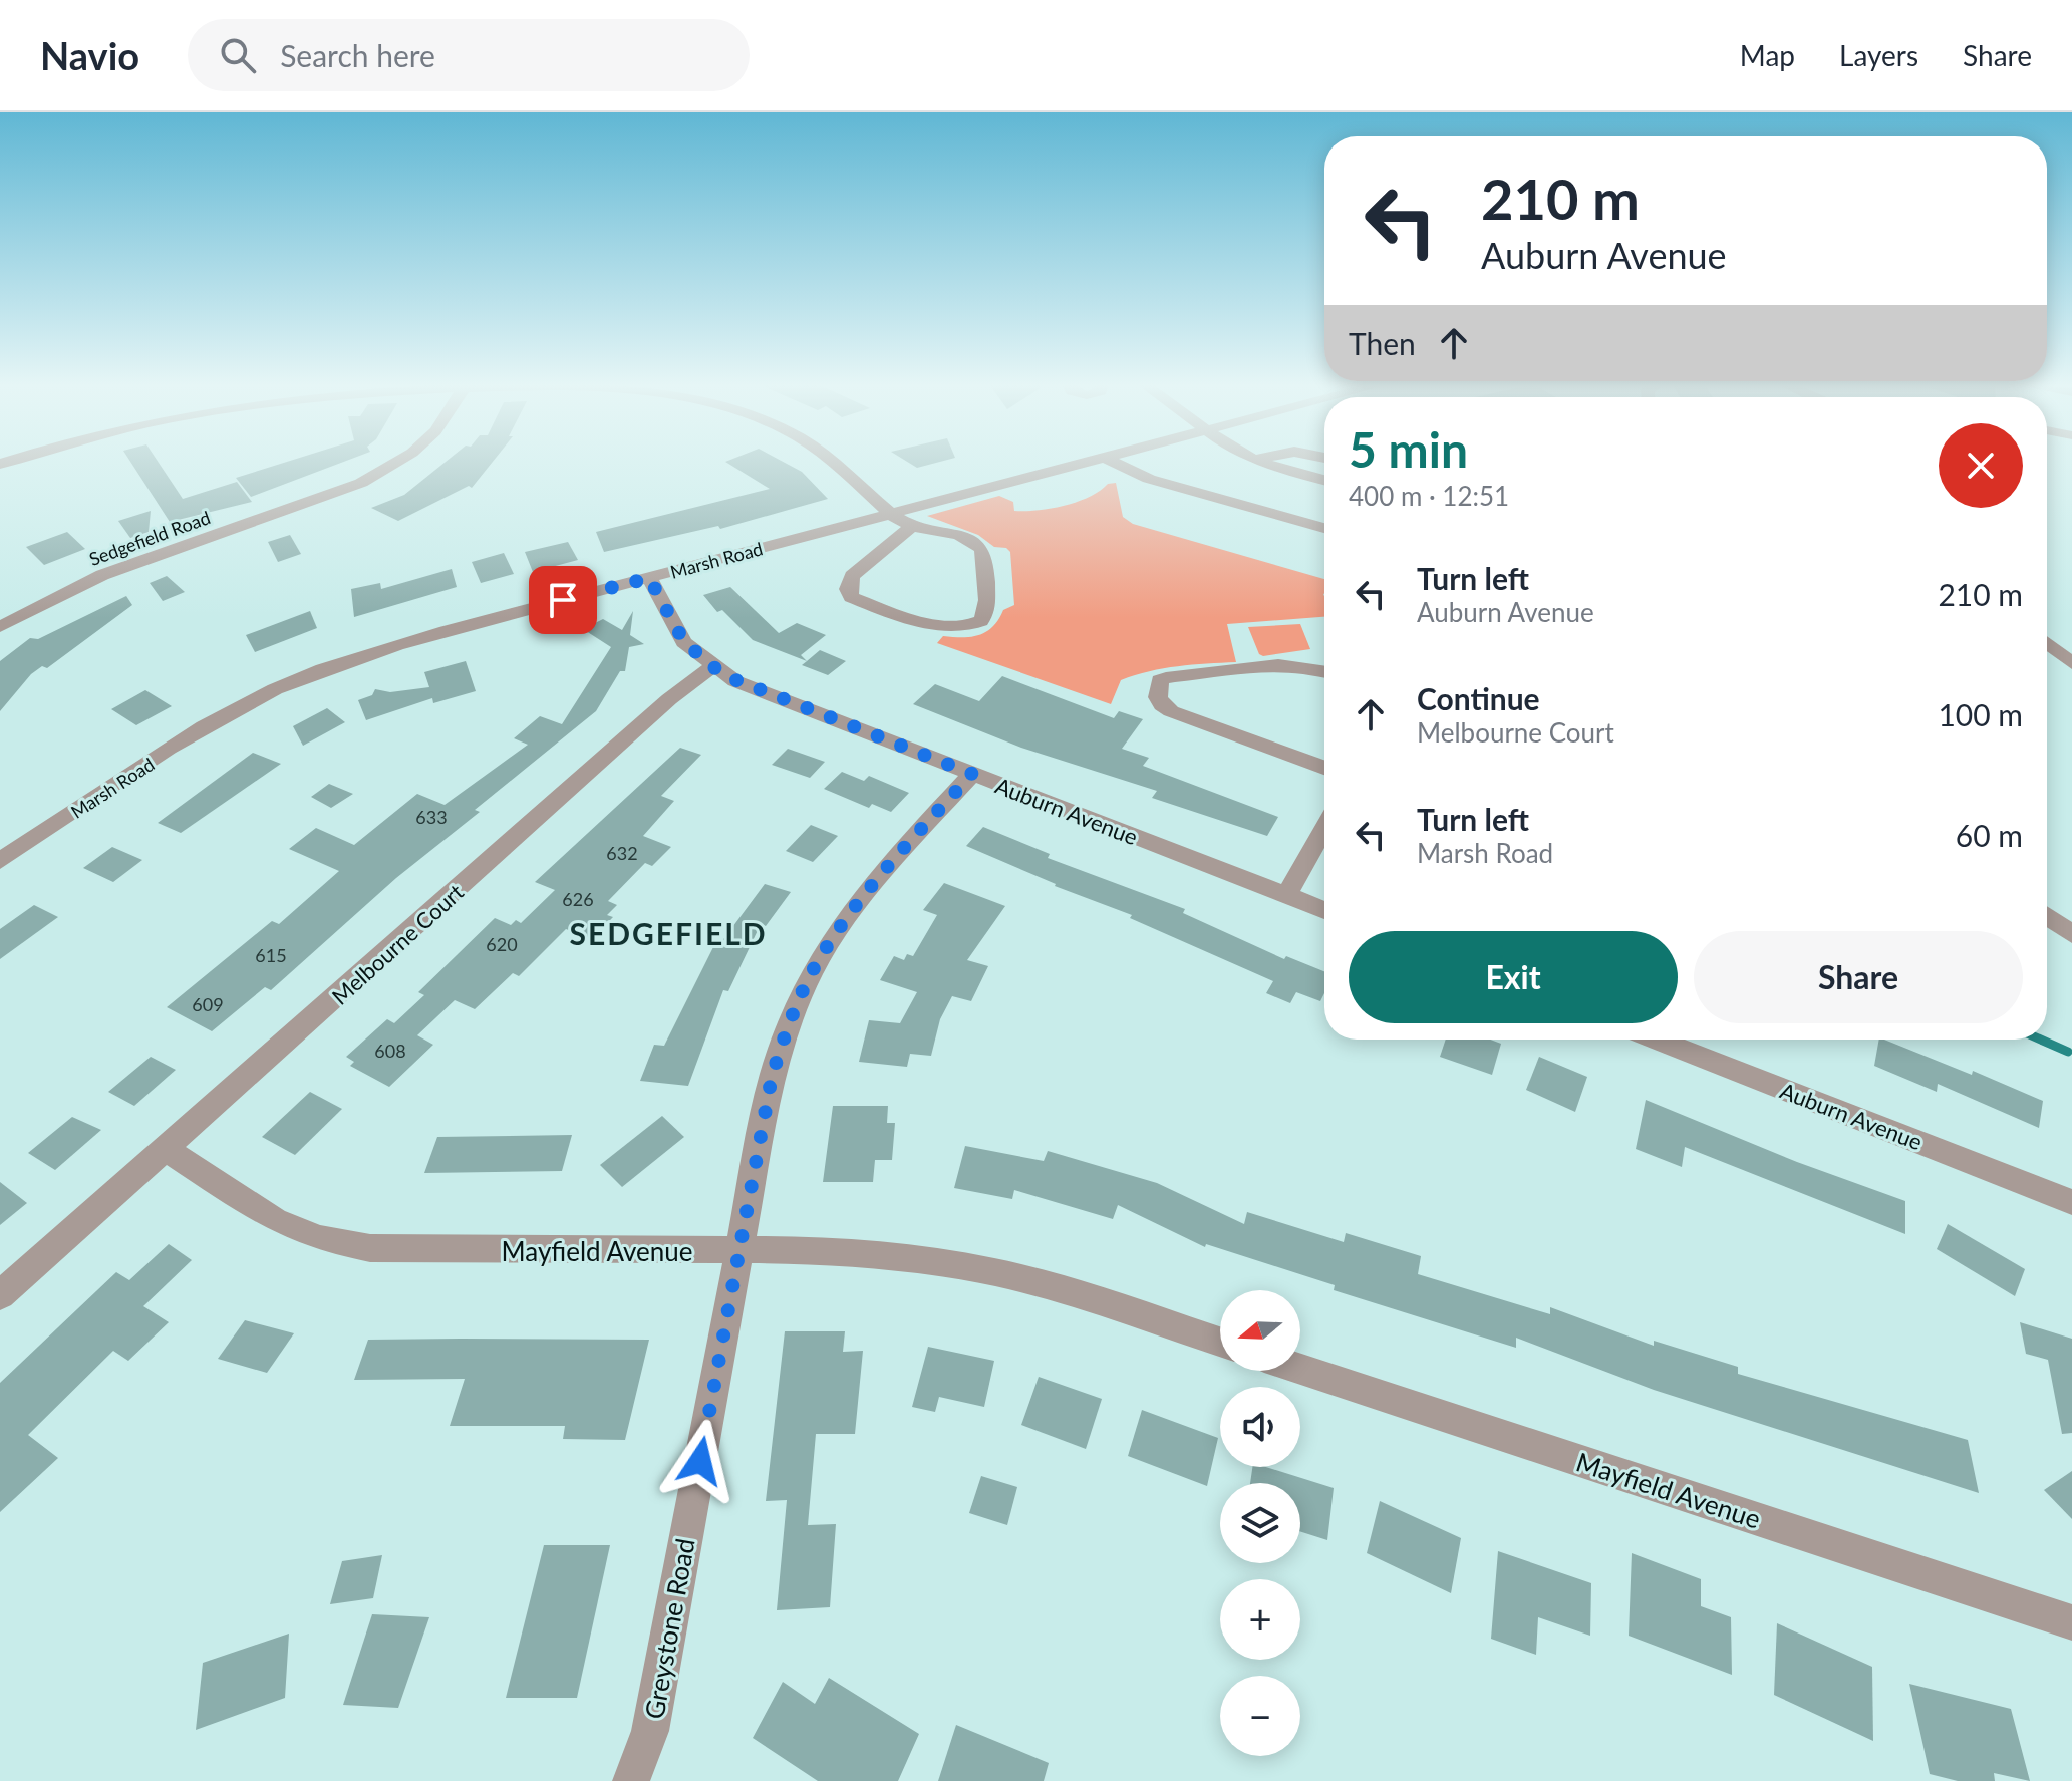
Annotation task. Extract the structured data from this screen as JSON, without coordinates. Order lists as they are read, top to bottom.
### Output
{
  "streets": {
    "street": [
      "Sedgefield Road",
      "Marsh Road",
      "Auburn Avenue",
      "Melbourne Court",
      "Mayfield Avenue",
      "Greystone Road"
    ]
  },
  "crossings": [
    ["Auburn Avenue", "Melbourne Court"],
    ["Auburn Avenue", "Greystone Road"],
    ["Melbourne Court", "Mayfield Avenue"],
    ["Mayfield Avenue", "Greystone Road"]
  ],
  "districts": ["SEDGEFIELD"],
  "house_numbers": [
    "633",
    "632",
    "626",
    "620",
    "615",
    "609",
    "608"
  ],
  "north": "left",
  "page": {
    "header": "Navio",
    "search": "Search here",
    "nav": ["Map", "Layers", "Share"],
    "turn": ["210 m", "Auburn Avenue"],
    "then": "Then",
    "heading": ["5 min", "400 m · 12:51"],
    "list": [
      {
        "name": "Turn left",
        "note": "Auburn Avenue",
        "value": "210 m"
      },
      {
        "name": "Continue",
        "note": "Melbourne Court",
        "value": "100 m"
      },
      {
        "name": "Turn left",
        "note": "Marsh Road",
        "value": "60 m"
      }
    ],
    "buttons": ["Exit", "Share"],
    "map_buttons": ["+", "−"]
  }
}
